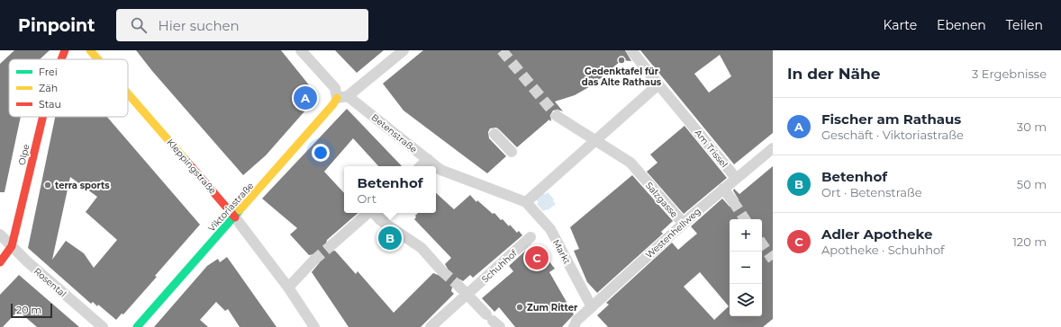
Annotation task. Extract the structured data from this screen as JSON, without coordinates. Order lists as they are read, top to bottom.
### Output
{
  "streets": {
    "street": [
      "Betenstraße",
      "Am Trissel",
      "Olpe",
      "Kleppingstraße",
      "Salzgasse",
      "Viktoriastraße",
      "Westenhellweg",
      "Markt",
      "Schuhhof",
      "Rosental"
    ]
  },
  "crossings": [
    ["Betenstraße", "Viktoriastraße"],
    ["Betenstraße", "Markt"],
    ["Am Trissel", "Westenhellweg"],
    ["Olpe", "Rosental"],
    ["Kleppingstraße", "Viktoriastraße"],
    ["Salzgasse", "Westenhellweg"],
    ["Westenhellweg", "Markt"]
  ],
  "places": ["Gedenktafel für das Alte Rathaus", "terra sports", "Zum Ritter"],
  "legend": ["Frei", "Zäh", "Stau"],
  "scale_bar": "20 m",
  "page": {
    "header": "Pinpoint",
    "search": "Hier suchen",
    "nav": ["Karte", "Ebenen", "Teilen"],
    "heading": ["In der Nähe", "3 Ergebnisse"],
    "pins": ["A", "B", "C"],
    "list": [
      {
        "mark": "A",
        "name": "Fischer am Rathaus",
        "note": "Geschäft · Viktoriastraße",
        "value": "30 m"
      },
      {
        "mark": "B",
        "name": "Betenhof",
        "note": "Ort · Betenstraße",
        "value": "50 m"
      },
      {
        "mark": "C",
        "name": "Adler Apotheke",
        "note": "Apotheke · Schuhhof",
        "value": "120 m"
      }
    ],
    "popup": ["Betenhof", "Ort"],
    "map_buttons": ["+", "−"],
    "scale": "20 m"
  }
}
